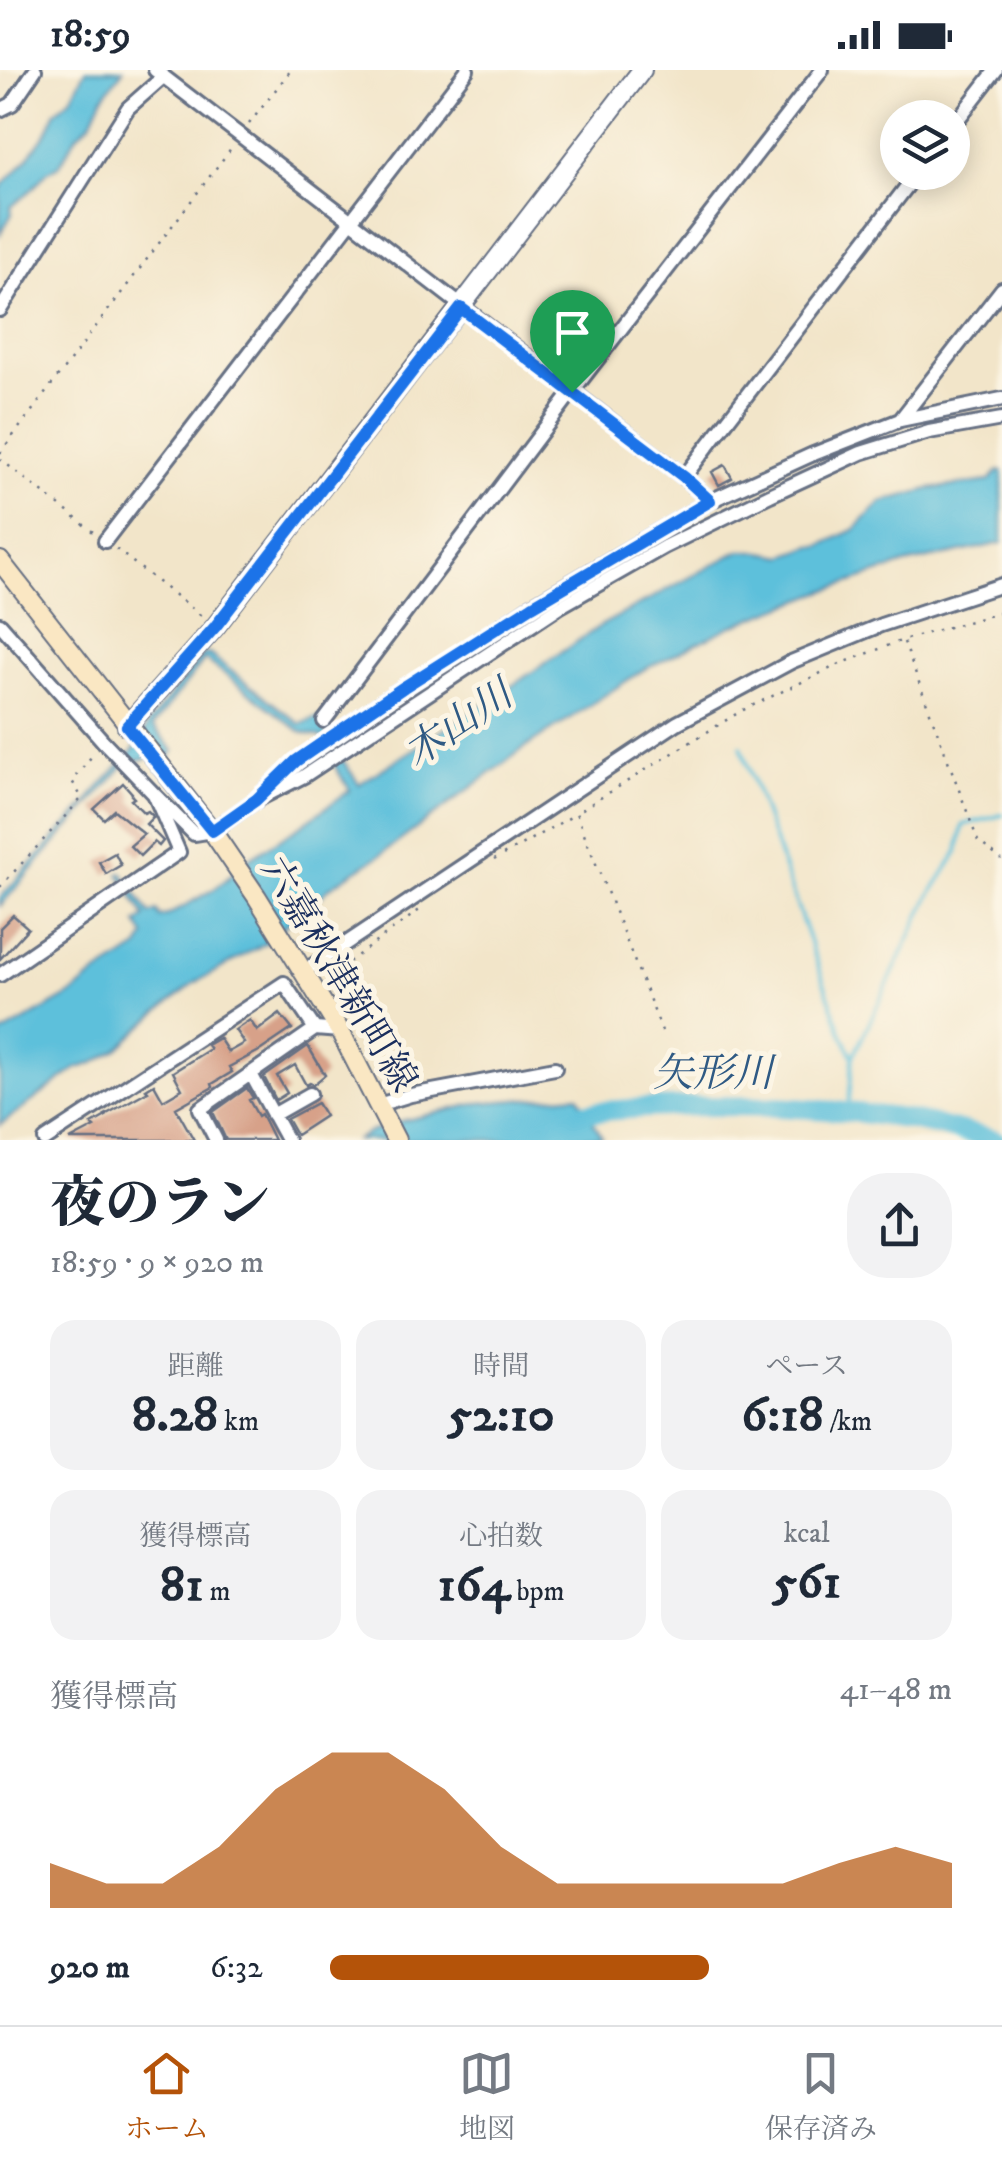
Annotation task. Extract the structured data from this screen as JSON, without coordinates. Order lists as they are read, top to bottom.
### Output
{
  "streets": {
    "main road": ["六嘉秋津新町線"]
  },
  "water": ["木山川", "矢形川"],
  "page": {
    "status": "18:59",
    "heading": ["夜のラン", "18:59 · 9 × 920 m"],
    "stats": [
      ["距離", "8.28 km"],
      ["時間", "52:10"],
      ["ペース", "6:18 /km"],
      ["獲得標高", "81 m"],
      ["心拍数", "164 bpm"],
      ["kcal", "561"]
    ],
    "chart": ["獲得標高", "41–48 m"],
    "list": [
      {
        "name": "920 m",
        "note": "6:32"
      }
    ],
    "tabs": ["ホーム", "地図", "保存済み"]
  }
}
